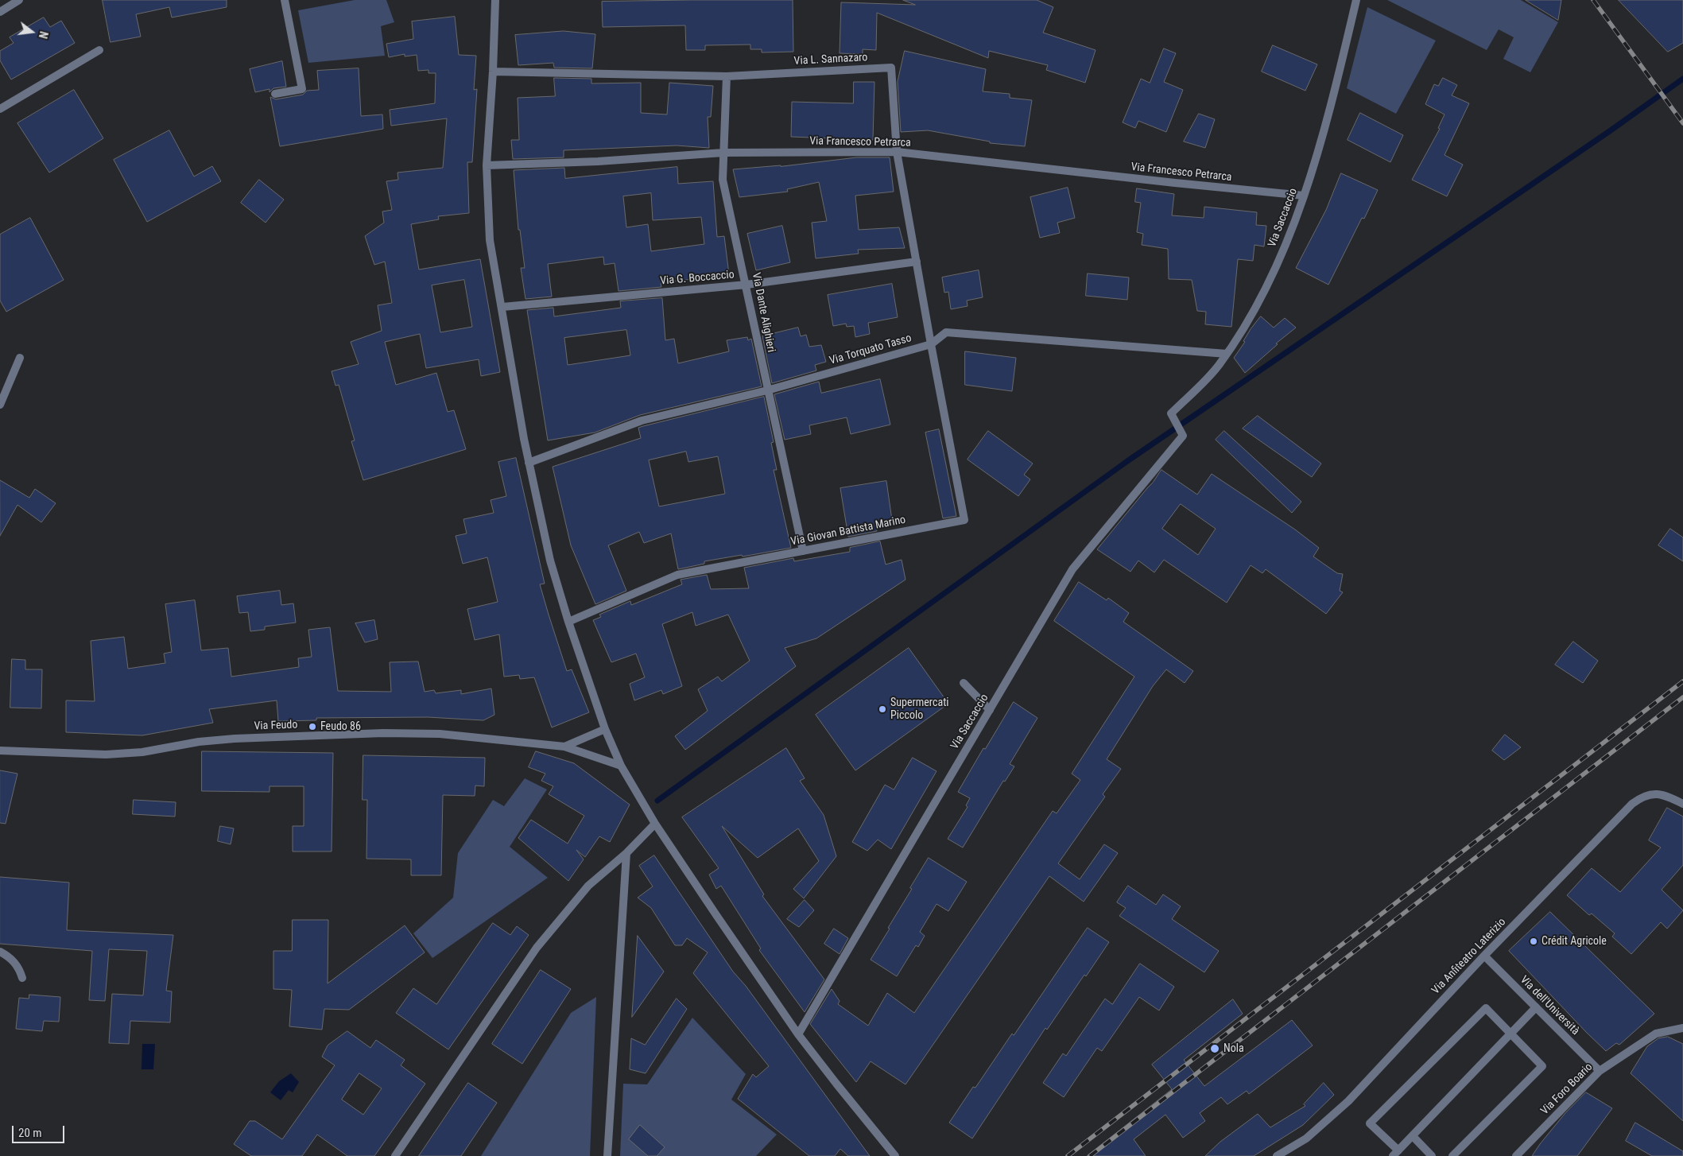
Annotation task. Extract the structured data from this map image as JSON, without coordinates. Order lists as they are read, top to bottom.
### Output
{
  "streets": {
    "street": [
      "Via L. Sannazaro",
      "Via Francesco Petrarca",
      "Via Saccaccio",
      "Via G. Boccaccio",
      "Via Dante Alighieri",
      "Via Torquato Tasso",
      "Via Giovan Battista Marino",
      "Via Feudo",
      "Via Anfiteatro Laterizio",
      "Via dell'Università",
      "Via Foro Boario"
    ]
  },
  "crossings": [
    ["Via L. Sannazaro", "Via Francesco Petrarca"],
    ["Via L. Sannazaro", "Via G. Boccaccio"],
    ["Via L. Sannazaro", "Via Dante Alighieri"],
    ["Via L. Sannazaro", "Via Torquato Tasso"],
    ["Via L. Sannazaro", "Via Giovan Battista Marino"],
    ["Via Francesco Petrarca", "Via Saccaccio"],
    ["Via Francesco Petrarca", "Via Dante Alighieri"],
    ["Via Saccaccio", "Via Torquato Tasso"],
    ["Via G. Boccaccio", "Via Dante Alighieri"],
    ["Via Dante Alighieri", "Via Torquato Tasso"],
    ["Via Dante Alighieri", "Via Giovan Battista Marino"],
    ["Via Torquato Tasso", "Via Giovan Battista Marino"],
    ["Via Anfiteatro Laterizio", "Via dell'Università"],
    ["Via dell'Università", "Via Foro Boario"]
  ],
  "places": [
    "Supermercati Piccolo",
    "Feudo 86",
    "Crédit Agricole",
    "Nola"
  ],
  "scale_bar": "20 m",
  "north": "right"
}
